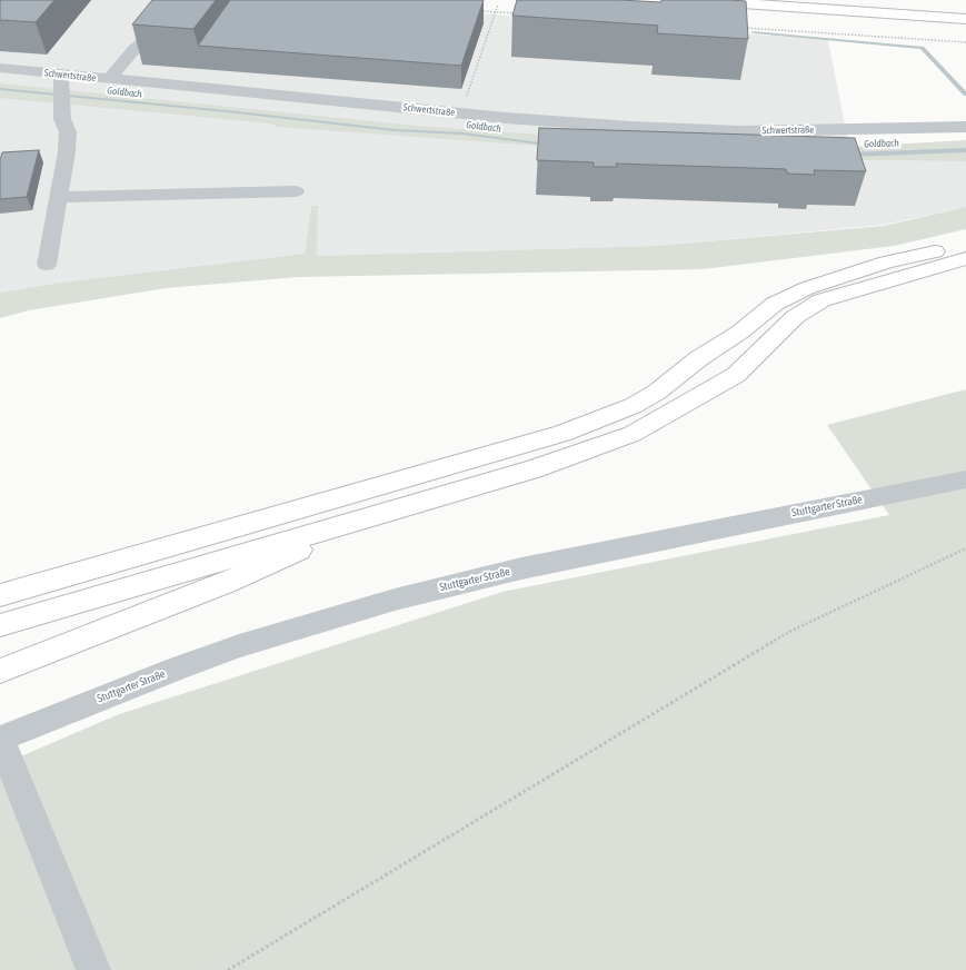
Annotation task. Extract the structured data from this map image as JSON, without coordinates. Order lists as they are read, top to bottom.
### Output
{
  "streets": {
    "street": ["Schwertstraße", "Stuttgarter Straße"]
  },
  "water": ["Goldbach"]
}
